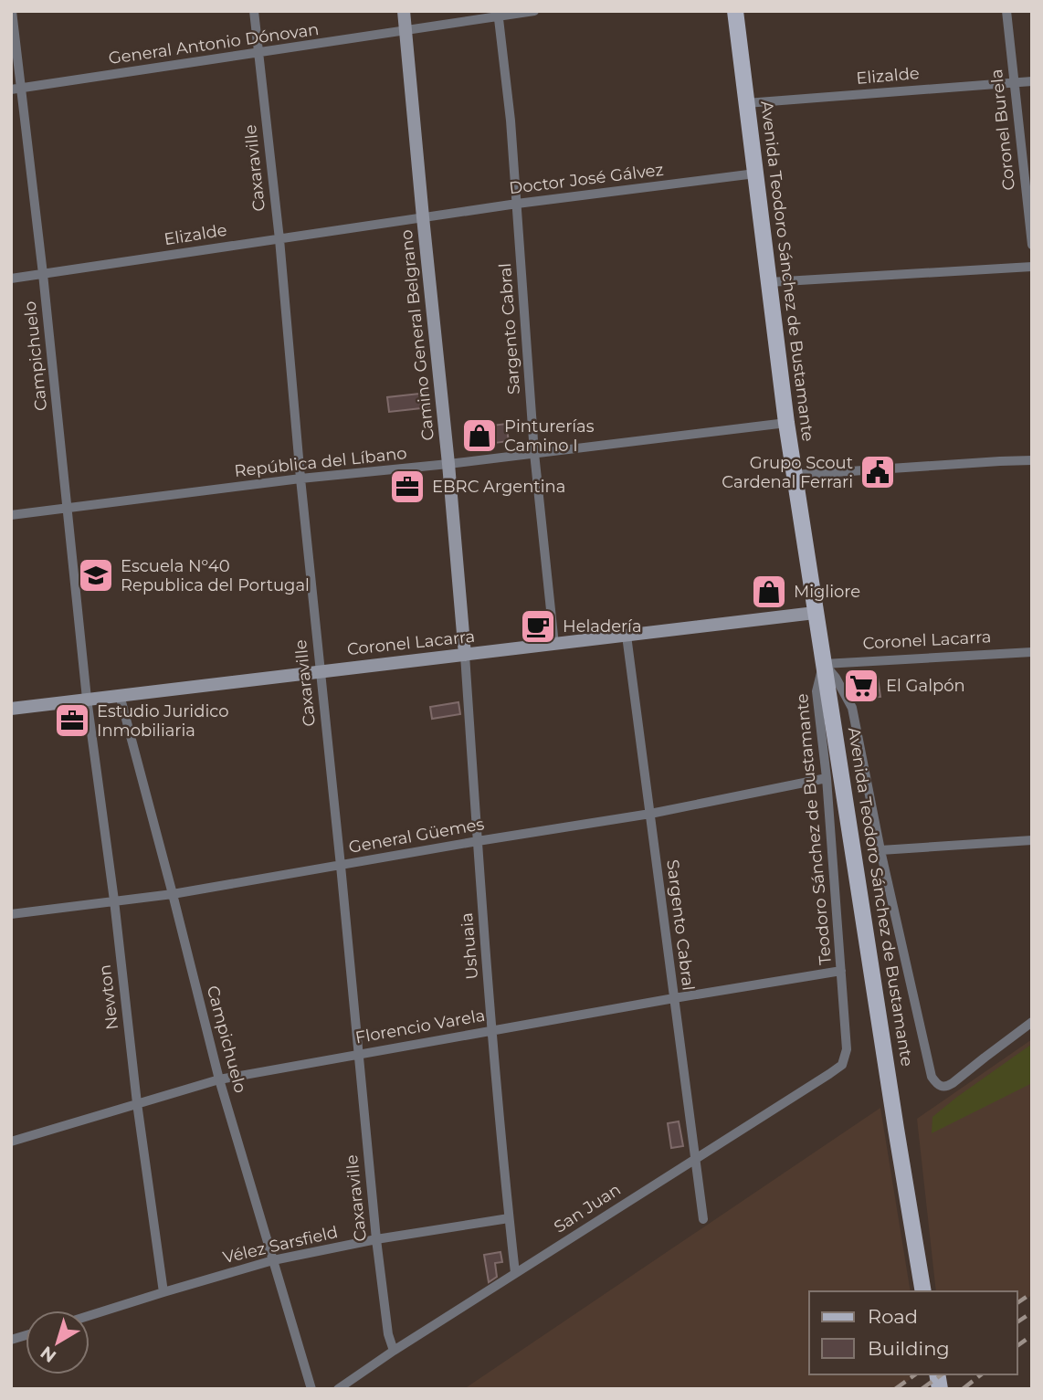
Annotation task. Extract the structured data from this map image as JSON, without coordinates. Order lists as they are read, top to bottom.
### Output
{
  "streets": {
    "main road": ["Avenida Teodoro Sánchez de Bustamante"],
    "street": [
      "General Antonio Dónovan",
      "Elizalde",
      "Coronel Burela",
      "Caxaraville",
      "Doctor José Gálvez",
      "Sargento Cabral",
      "Camino General Belgrano",
      "Campichuelo",
      "República del Líbano",
      "Coronel Lacarra",
      "Teodoro Sánchez de Bustamante",
      "General Güemes",
      "Ushuaia",
      "Newton",
      "Florencio Varela",
      "San Juan",
      "Vélez Sarsfield"
    ]
  },
  "crossings": [
    ["General Antonio Dónovan", "Caxaraville"],
    ["General Antonio Dónovan", "Sargento Cabral"],
    ["General Antonio Dónovan", "Camino General Belgrano"],
    ["General Antonio Dónovan", "Campichuelo"],
    ["Elizalde", "Coronel Burela"],
    ["Elizalde", "Caxaraville"],
    ["Elizalde", "Doctor José Gálvez"],
    ["Elizalde", "Avenida Teodoro Sánchez de Bustamante"],
    ["Elizalde", "Camino General Belgrano"],
    ["Elizalde", "Campichuelo"],
    ["Caxaraville", "República del Líbano"],
    ["Caxaraville", "Coronel Lacarra"],
    ["Caxaraville", "General Güemes"],
    ["Caxaraville", "Florencio Varela"],
    ["Caxaraville", "San Juan"],
    ["Caxaraville", "Vélez Sarsfield"],
    ["Doctor José Gálvez", "Avenida Teodoro Sánchez de Bustamante"],
    ["Doctor José Gálvez", "Sargento Cabral"],
    ["Doctor José Gálvez", "Camino General Belgrano"],
    ["Avenida Teodoro Sánchez de Bustamante", "República del Líbano"],
    ["Avenida Teodoro Sánchez de Bustamante", "Coronel Lacarra"],
    ["Avenida Teodoro Sánchez de Bustamante", "Teodoro Sánchez de Bustamante"],
    ["Sargento Cabral", "República del Líbano"],
    ["Sargento Cabral", "Coronel Lacarra"],
    ["Sargento Cabral", "General Güemes"],
    ["Sargento Cabral", "Florencio Varela"],
    ["Sargento Cabral", "San Juan"],
    ["Camino General Belgrano", "República del Líbano"],
    ["Camino General Belgrano", "Coronel Lacarra"],
    ["Camino General Belgrano", "Ushuaia"],
    ["Campichuelo", "República del Líbano"],
    ["Campichuelo", "Coronel Lacarra"],
    ["Campichuelo", "General Güemes"],
    ["Campichuelo", "Newton"],
    ["Campichuelo", "Florencio Varela"],
    ["Campichuelo", "Vélez Sarsfield"],
    ["Coronel Lacarra", "Teodoro Sánchez de Bustamante"],
    ["Coronel Lacarra", "Ushuaia"],
    ["Coronel Lacarra", "Newton"],
    ["Teodoro Sánchez de Bustamante", "General Güemes"],
    ["Teodoro Sánchez de Bustamante", "Florencio Varela"],
    ["Teodoro Sánchez de Bustamante", "San Juan"],
    ["General Güemes", "Ushuaia"],
    ["General Güemes", "Newton"],
    ["Ushuaia", "Florencio Varela"],
    ["Ushuaia", "San Juan"],
    ["Ushuaia", "Vélez Sarsfield"],
    ["Newton", "Florencio Varela"],
    ["Newton", "Vélez Sarsfield"]
  ],
  "places": {
    "shop": ["Pinturerías Camino I", "Migliore"],
    "public building": ["Grupo Scout Cardenal Ferrari"],
    "office": ["EBRC Argentina", "Estudio Juridico Inmobiliaria"],
    "school or university": ["Escuela Nº40 Republica del Portugal"],
    "cafe": ["Heladería"],
    "supermarket": ["El Galpón"]
  },
  "legend": ["Road", "Building"],
  "north": "bottom left"
}
